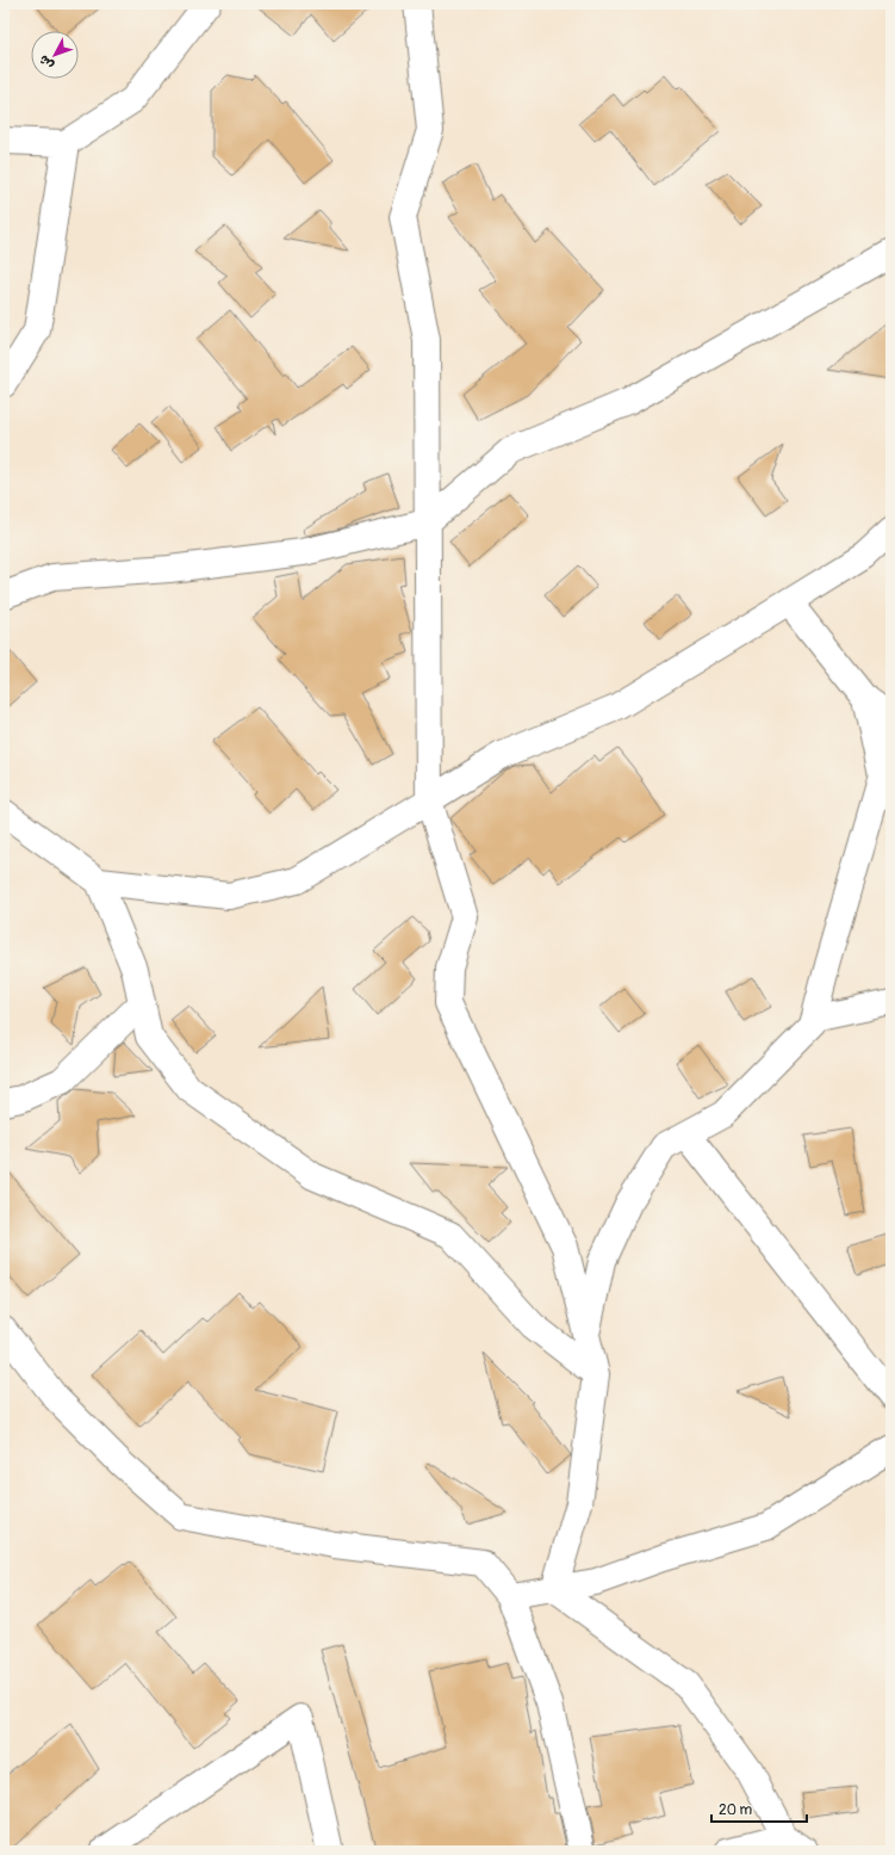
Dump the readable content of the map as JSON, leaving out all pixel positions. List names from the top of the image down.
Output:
{
  "scale_bar": "20 m",
  "north": "bottom left"
}
